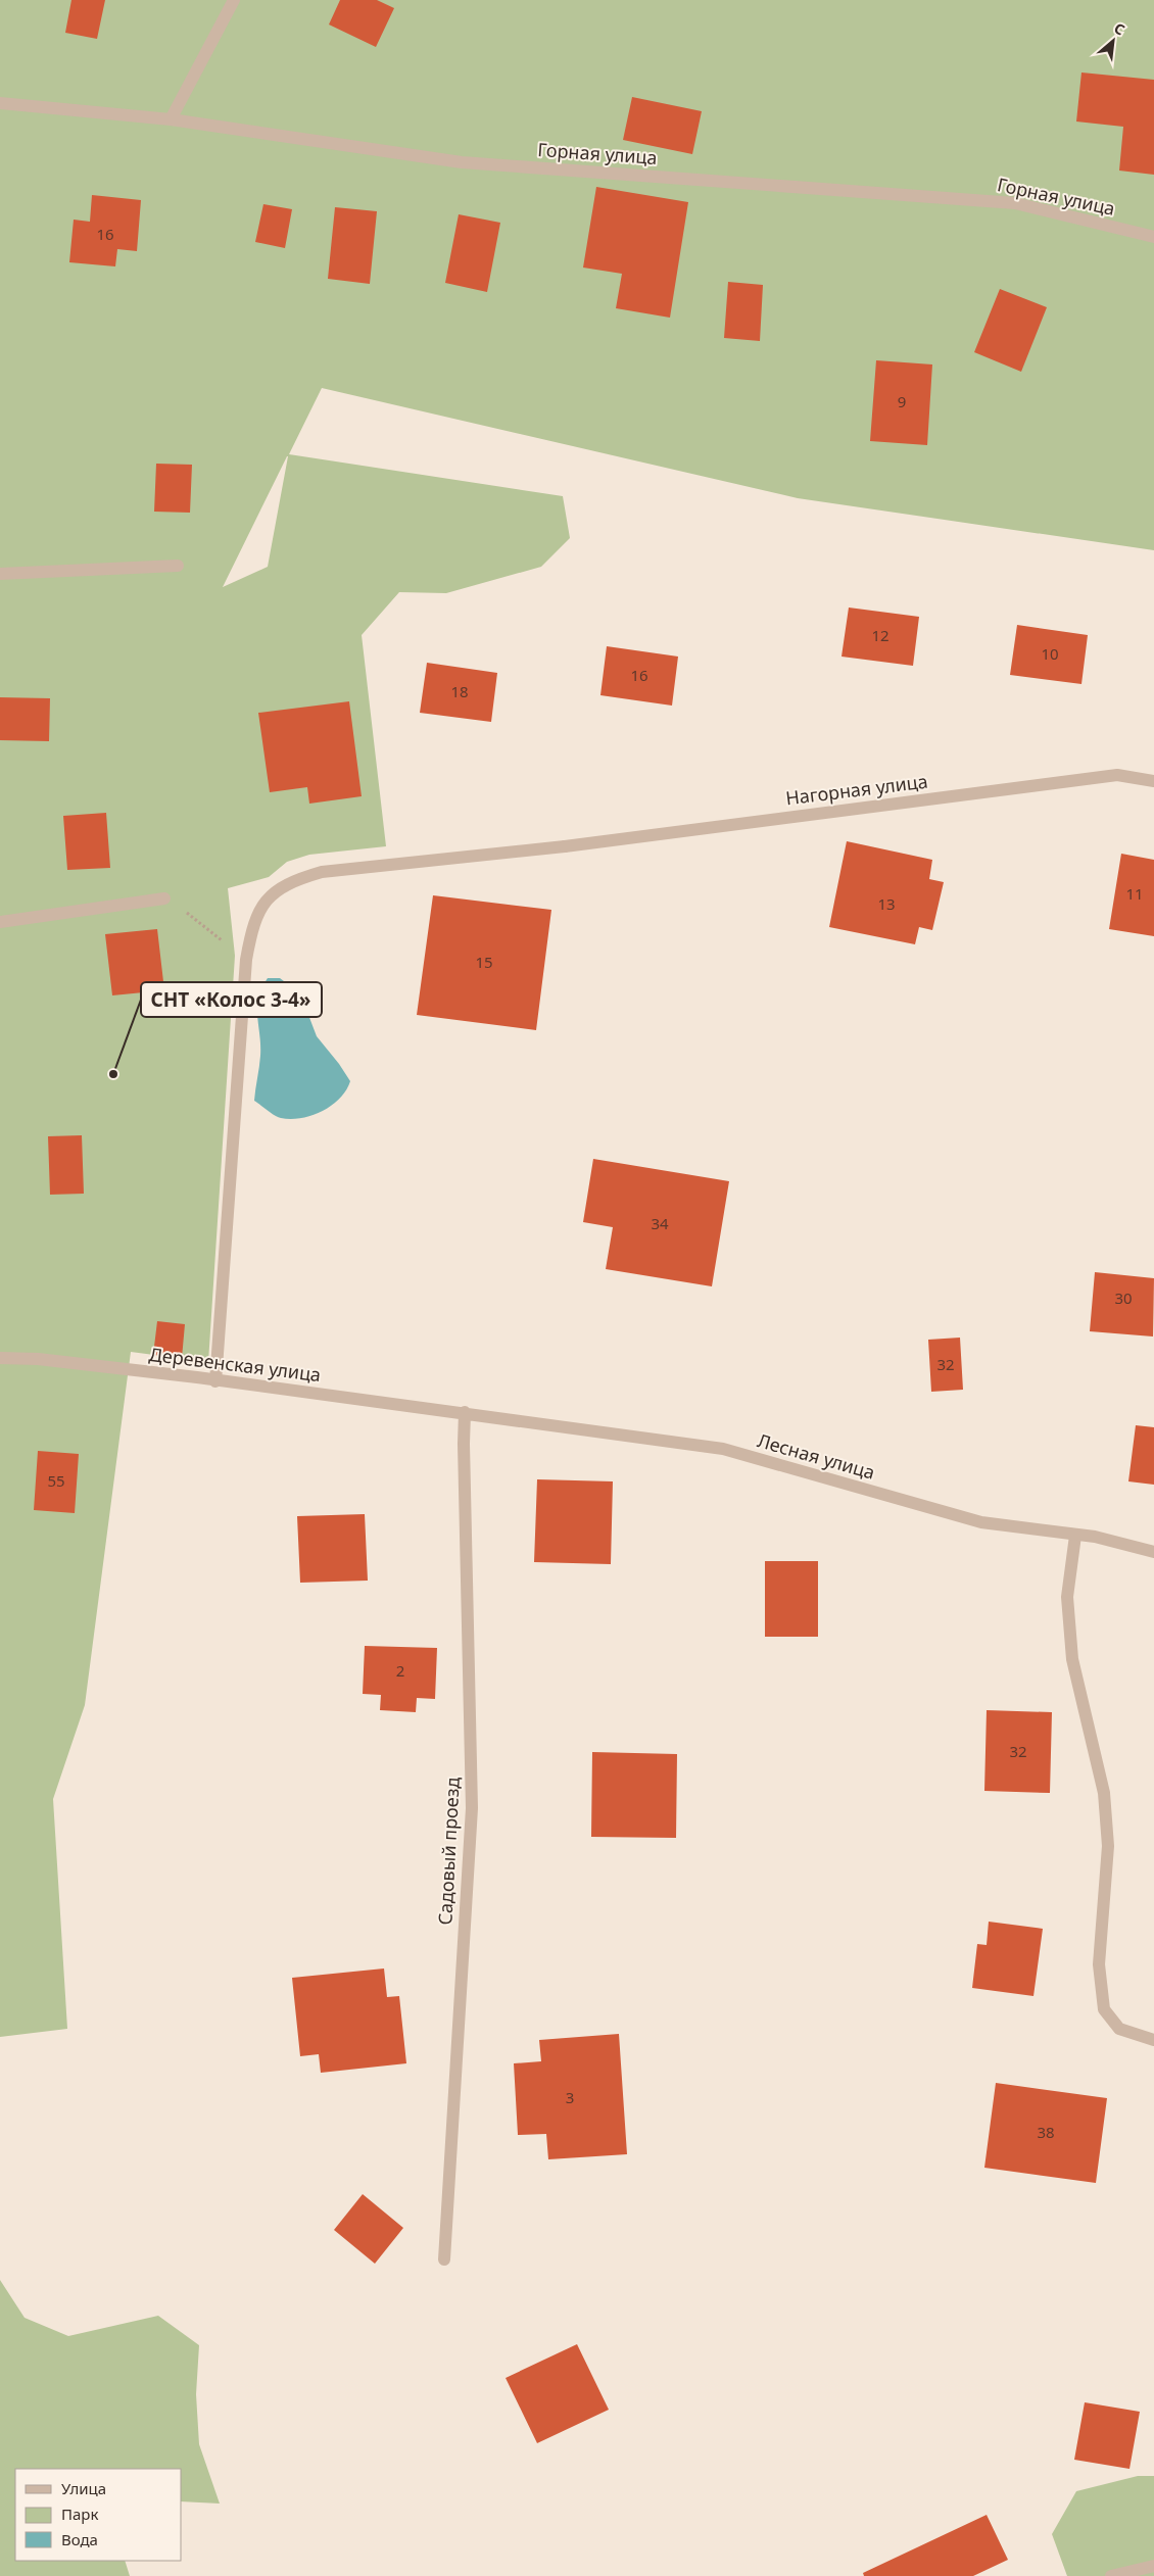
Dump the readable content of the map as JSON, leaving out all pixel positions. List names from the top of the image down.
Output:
{
  "streets": {
    "street": [
      "Горная улица",
      "Нагорная улица",
      "Деревенская улица",
      "Лесная улица",
      "Садовый проезд"
    ]
  },
  "crossings": [
    ["Нагорная улица", "Деревенская улица"],
    ["Деревенская улица", "Лесная улица"],
    ["Деревенская улица", "Садовый проезд"],
    ["Лесная улица", "Садовый проезд"]
  ],
  "places": ["СНТ «Колос 3-4»"],
  "house_numbers": [
    "16",
    "9",
    "12",
    "10",
    "16",
    "18",
    "11",
    "13",
    "15",
    "34",
    "30",
    "32",
    "55",
    "2",
    "32",
    "3",
    "38"
  ],
  "legend": ["Улица", "Парк", "Вода"],
  "north": "top right"
}
